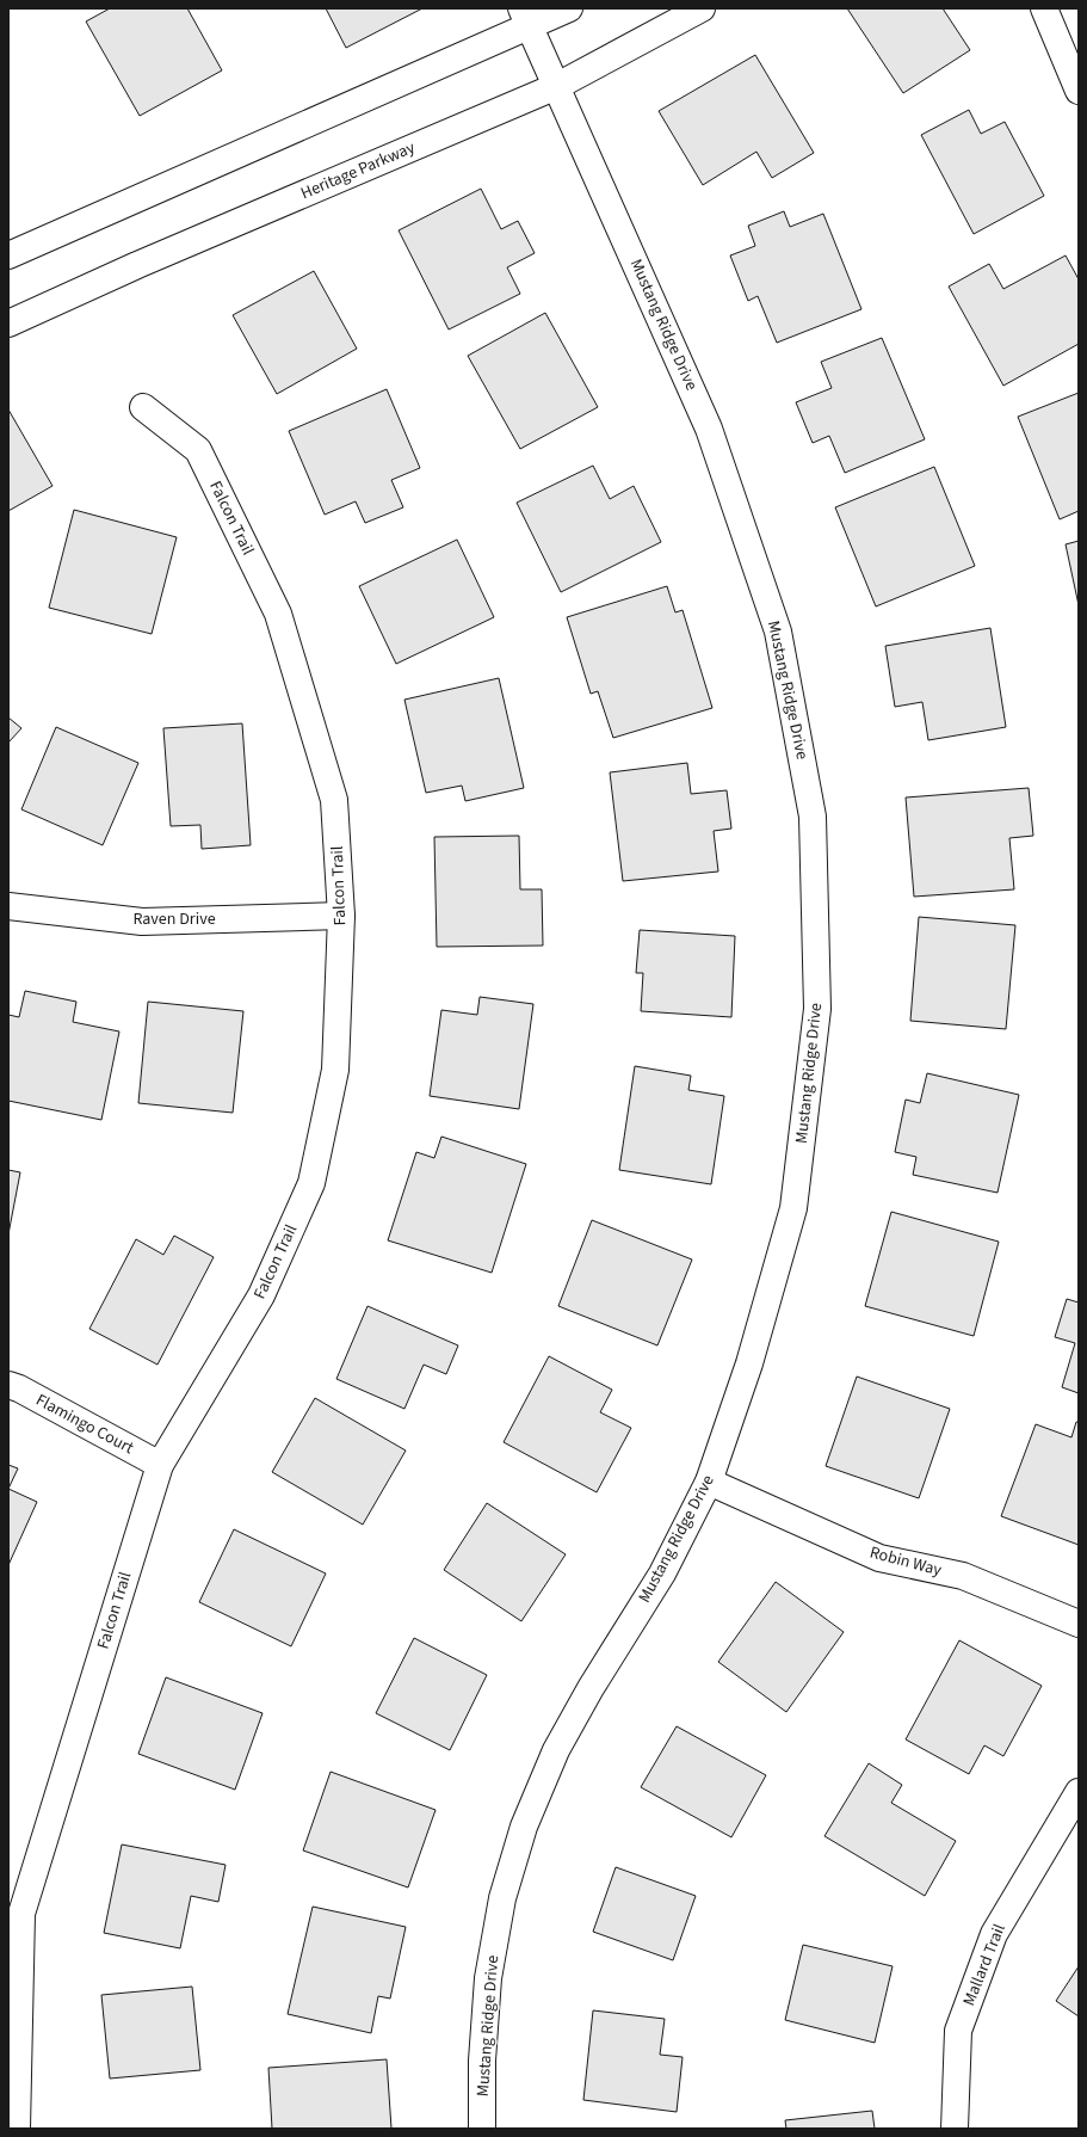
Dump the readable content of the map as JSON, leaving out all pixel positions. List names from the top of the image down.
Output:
{
  "streets": {
    "street": [
      "Heritage Parkway",
      "Mustang Ridge Drive",
      "Falcon Trail",
      "Raven Drive",
      "Flamingo Court",
      "Robin Way",
      "Mallard Trail"
    ]
  },
  "crossings": [
    ["Heritage Parkway", "Mustang Ridge Drive"],
    ["Mustang Ridge Drive", "Robin Way"],
    ["Falcon Trail", "Raven Drive"],
    ["Falcon Trail", "Flamingo Court"]
  ]
}
